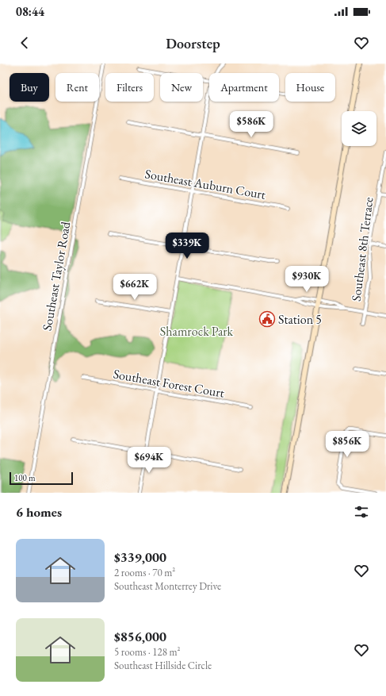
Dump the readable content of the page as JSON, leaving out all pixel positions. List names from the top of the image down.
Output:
{
  "streets": {
    "street": [
      "Southeast Auburn Court",
      "Southeast 8th Terrace",
      "Southeast Taylor Road",
      "Southeast Forest Court"
    ]
  },
  "parks": ["Shamrock Park"],
  "places": {
    "public building": ["Station 5"]
  },
  "scale_bar": "100 m",
  "page": {
    "status": "08:44",
    "header": "Doorstep",
    "chip": [
      "Buy",
      "Rent",
      "Filters",
      "New",
      "Apartment",
      "House"
    ],
    "price": [
      "$586K",
      "$339K",
      "$930K",
      "$662K",
      "$856K",
      "$694K"
    ],
    "scale": "100 m",
    "heading": "6 homes",
    "list": [
      {
        "name": "$339,000",
        "note": "2 rooms · 70 m² · Southeast Monterrey Drive"
      },
      {
        "name": "$856,000",
        "note": "5 rooms · 128 m² · Southeast Hillside Circle"
      }
    ]
  }
}
